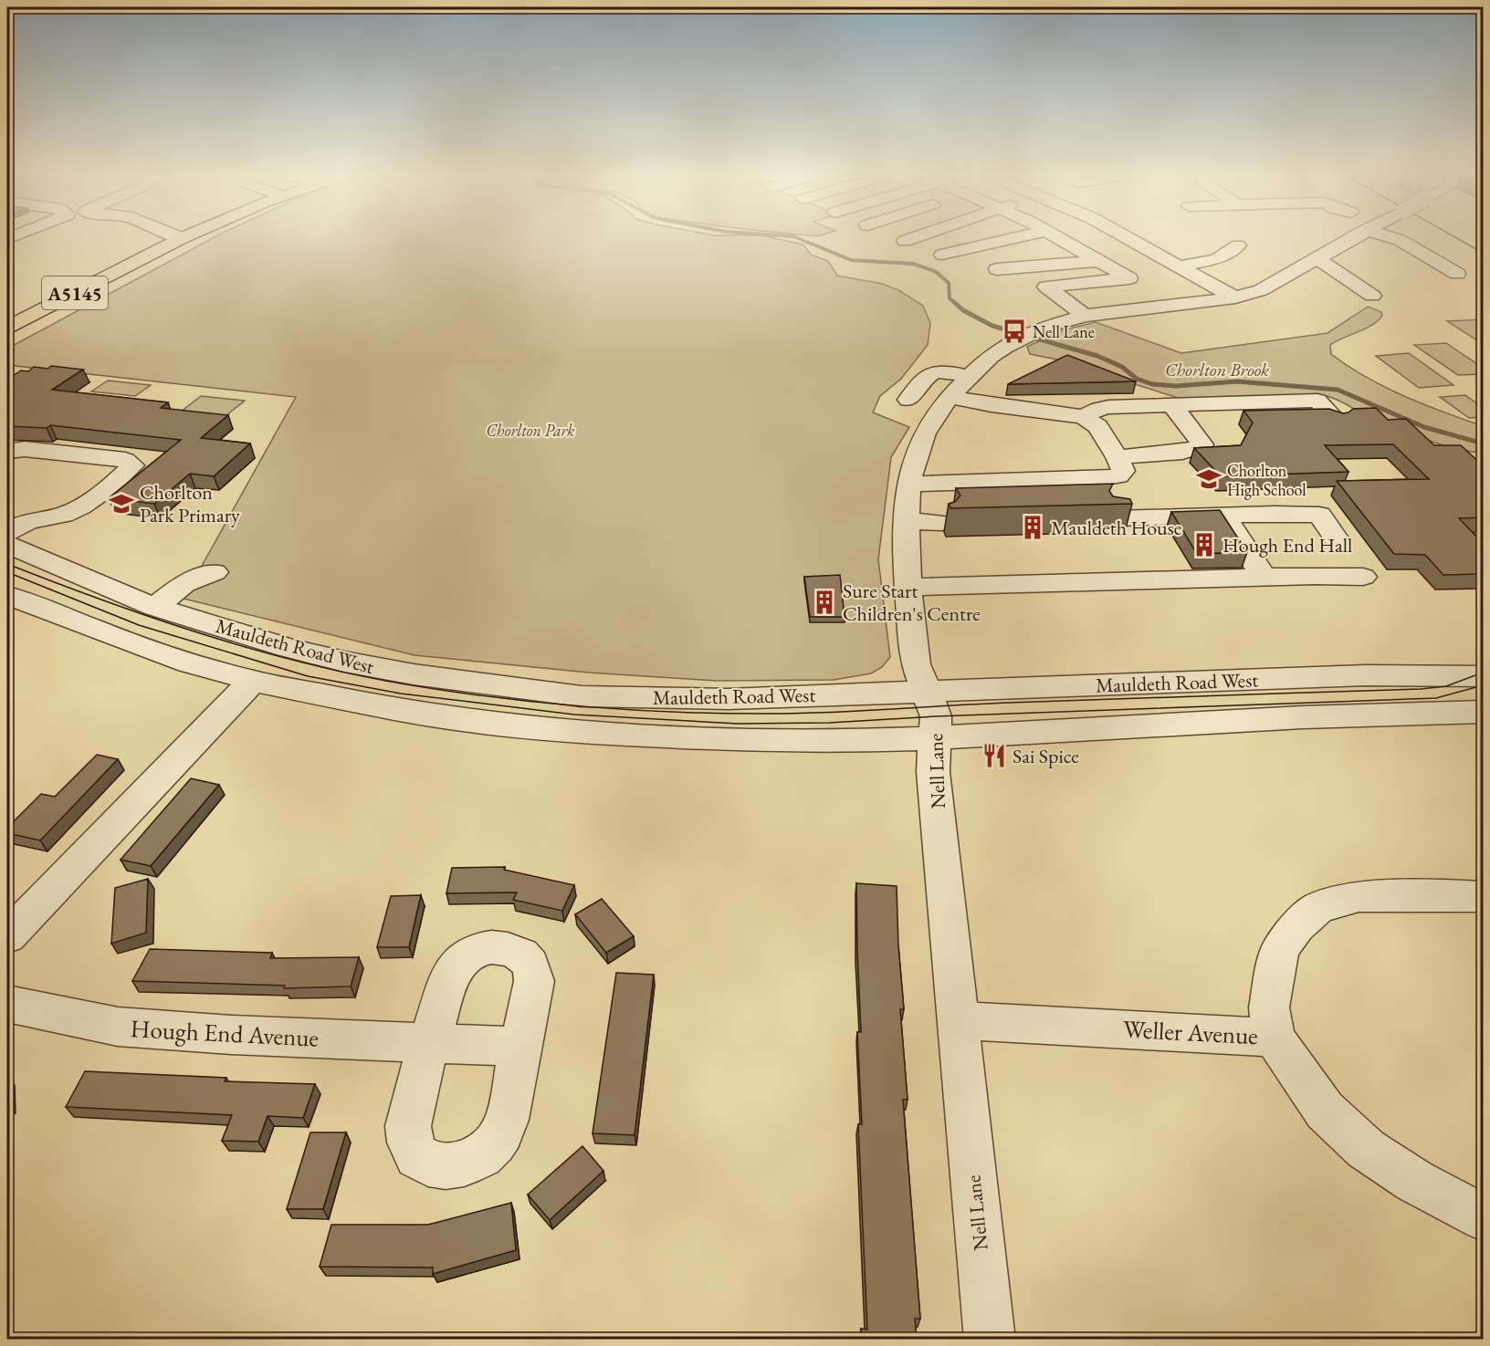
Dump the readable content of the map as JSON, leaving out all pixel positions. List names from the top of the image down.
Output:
{
  "streets": {
    "main road": ["A5145"],
    "street": [
      "Mauldeth Road West",
      "Nell Lane",
      "Weller Avenue",
      "Hough End Avenue"
    ]
  },
  "crossings": [
    ["Mauldeth Road West", "Nell Lane"],
    ["Nell Lane", "Weller Avenue"]
  ],
  "water": ["Chorlton Brook"],
  "parks": ["Chorlton Park"],
  "places": {
    "bus stop": ["Nell Lane"],
    "school or university": ["Chorlton High School", "Chorlton Park Primary"],
    "building": ["Mauldeth House", "Hough End Hall", "Sure Start Children's Centre"],
    "restaurant": ["Sai Spice"]
  }
}
